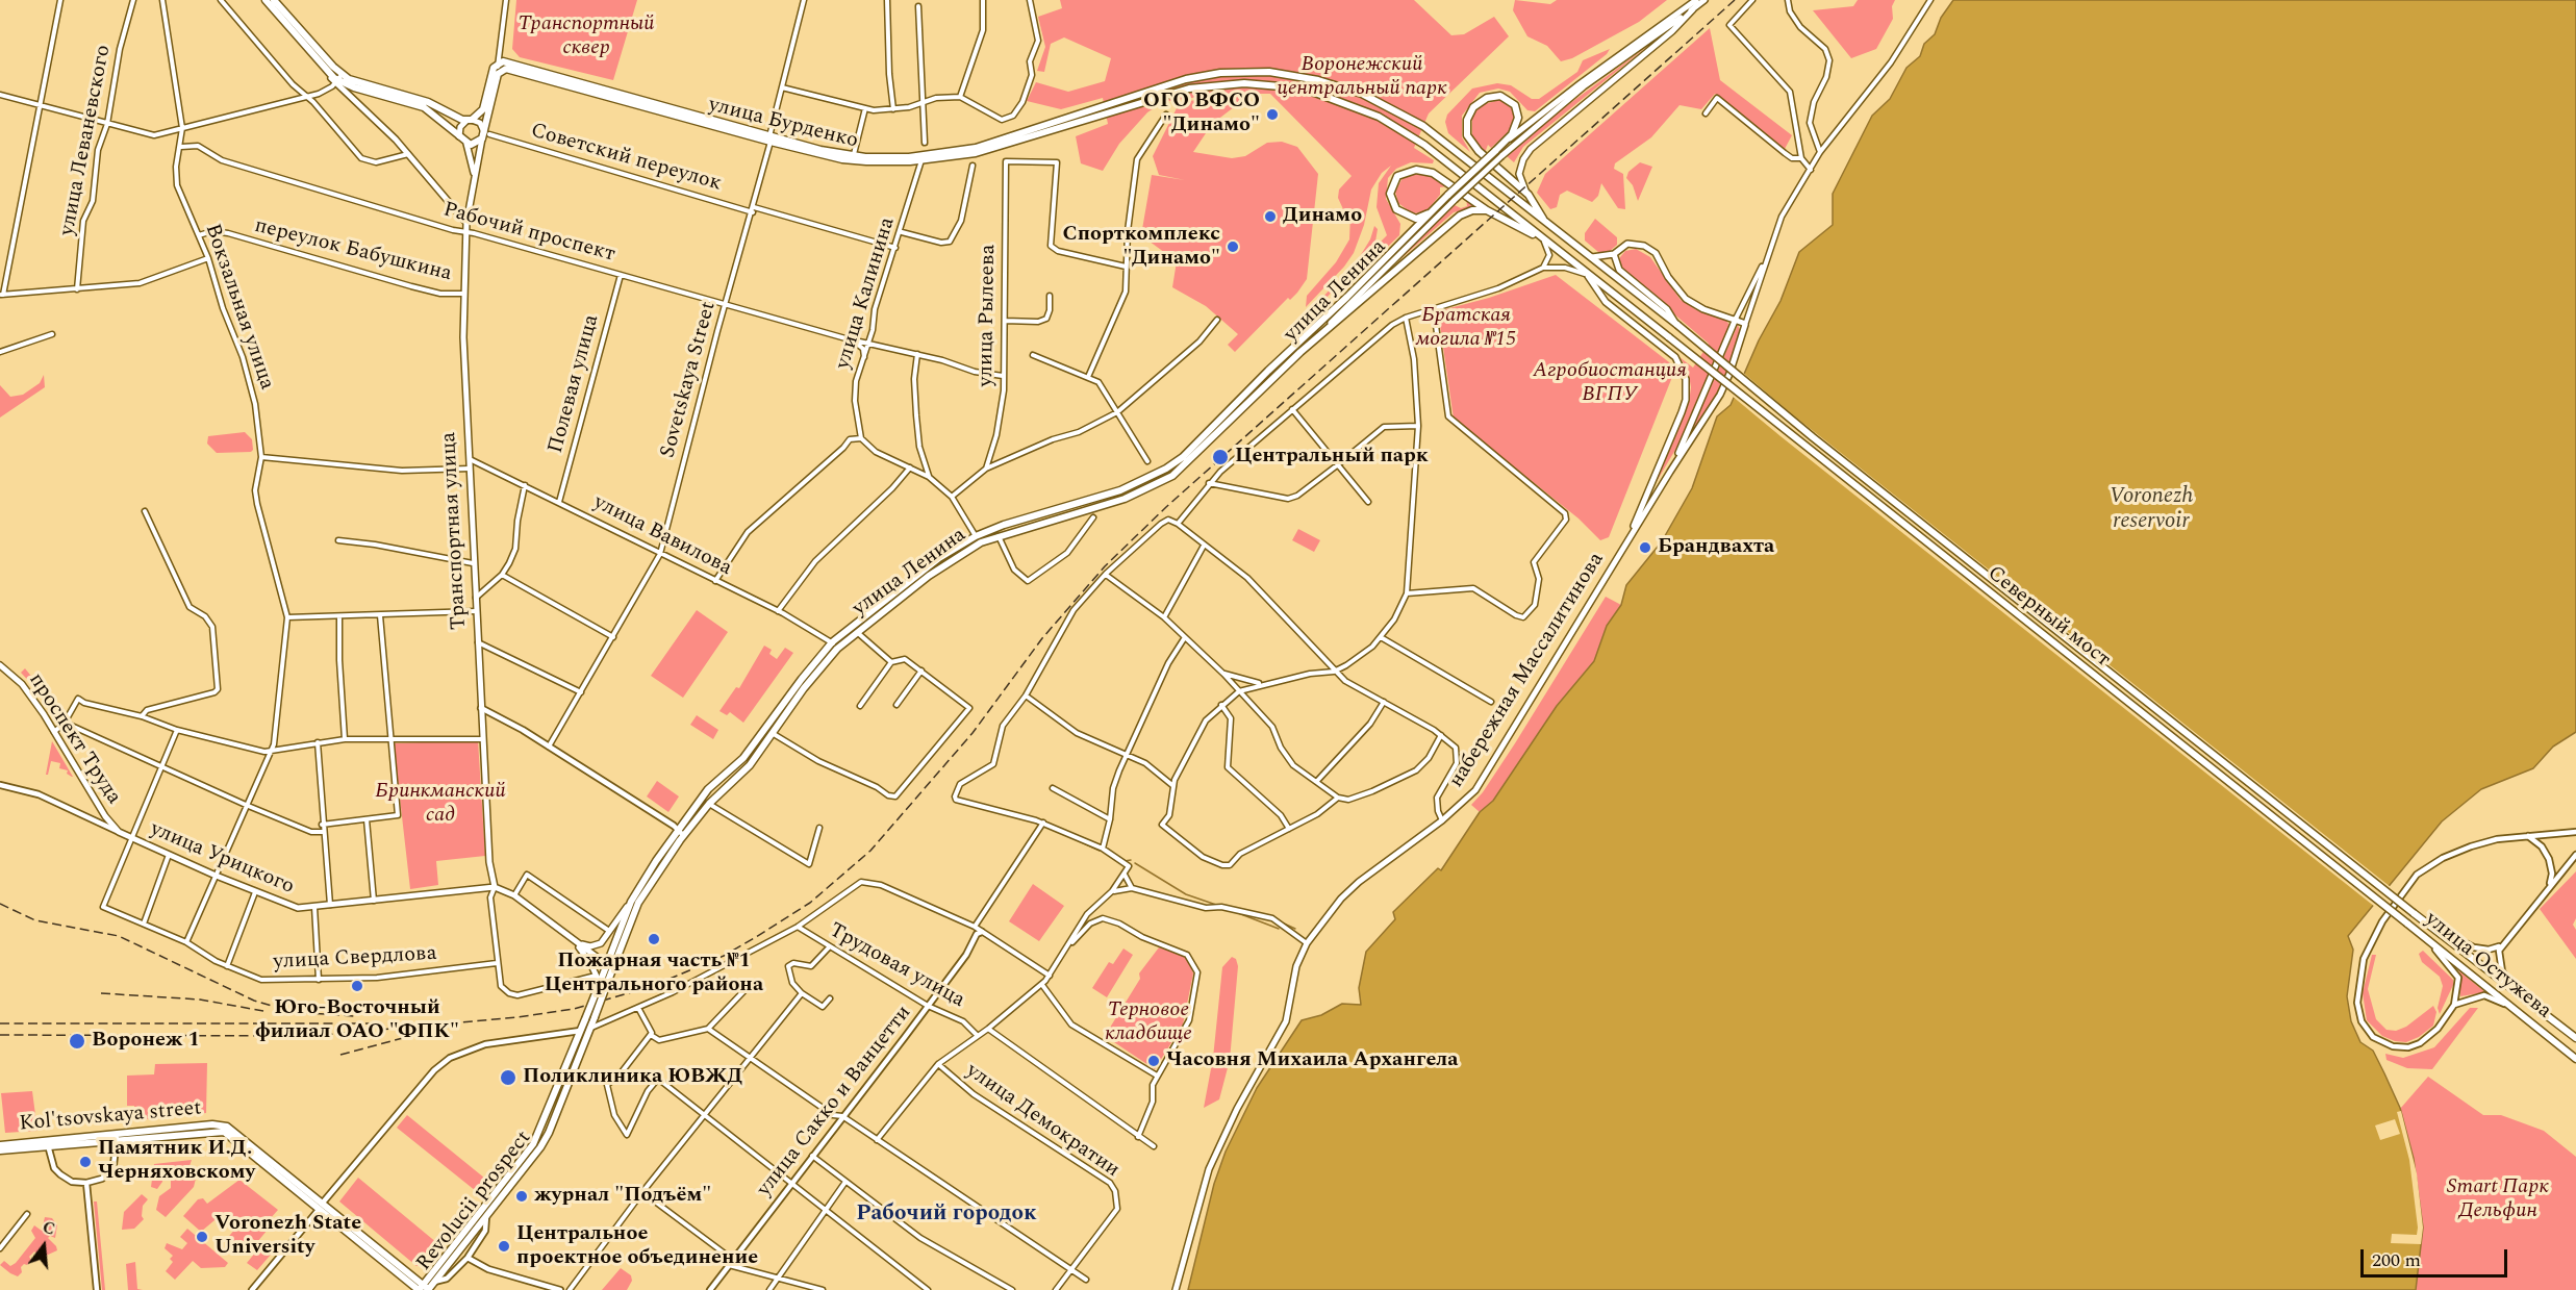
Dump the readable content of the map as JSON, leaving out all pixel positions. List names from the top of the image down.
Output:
{
  "streets": {
    "main road": [
      "улица Бурденко",
      "улица Ленина",
      "Транспортная улица",
      "Северный мост",
      "набережная Массалитинова",
      "проспект Труда",
      "улица Урицкого",
      "улица Остужева",
      "Kol'tsovskaya street",
      "Revolucii prospect"
    ],
    "street": [
      "улица Леваневского",
      "Советский переулок",
      "Рабочий проспект",
      "переулок Бабушкина",
      "улица Калинина",
      "Вокзальная улица",
      "улица Рылеева",
      "Sovetskaya Street",
      "Полевая улица",
      "улица Вавилова",
      "улица Свердлова",
      "Трудовая улица",
      "улица Сакко и Ванцетти",
      "улица Демократии"
    ]
  },
  "crossings": [
    ["улица Бурденко", "улица Калинина"],
    ["улица Бурденко", "Sovetskaya Street"],
    ["улица Бурденко", "Северный мост"],
    ["Советский переулок", "улица Калинина"],
    ["Советский переулок", "Sovetskaya Street"],
    ["Советский переулок", "Транспортная улица"],
    ["Рабочий проспект", "улица Калинина"],
    ["Рабочий проспект", "Вокзальная улица"],
    ["Рабочий проспект", "Sovetskaya Street"],
    ["Рабочий проспект", "Полевая улица"],
    ["Рабочий проспект", "Транспортная улица"],
    ["переулок Бабушкина", "Вокзальная улица"],
    ["переулок Бабушкина", "Транспортная улица"],
    ["улица Ленина", "улица Вавилова"],
    ["улица Ленина", "улица Урицкого"],
    ["улица Ленина", "Revolucii prospect"],
    ["Вокзальная улица", "улица Урицкого"],
    ["Вокзальная улица", "улица Свердлова"],
    ["Sovetskaya Street", "улица Вавилова"],
    ["Полевая улица", "улица Вавилова"],
    ["Транспортная улица", "улица Вавилова"],
    ["Транспортная улица", "улица Урицкого"],
    ["Северный мост", "улица Остужева"],
    ["проспект Труда", "улица Урицкого"],
    ["улица Урицкого", "улица Свердлова"],
    ["Трудовая улица", "улица Сакко и Ванцетти"],
    ["Kol'tsovskaya street", "Revolucii prospect"]
  ],
  "districts": ["Рабочий городок"],
  "water": ["Voronezh reservoir"],
  "parks": [
    "Транспортный сквер",
    "Воронежский центральный парк",
    "Братская могила №15",
    "Агробиостанция ВГПУ",
    "Бринкманский сад",
    "Терновое кладбище",
    "Smart Парк Дельфин"
  ],
  "places": [
    "ОГО ВФСО \"Динамо\"",
    "Динамо",
    "Спорткомплекс \"Динамо\"",
    "Центральный парк",
    "Брандвахта",
    "Пожарная часть №1 Центрального района",
    "Юго-Восточный филиал ОАО \"ФПК\"",
    "Воронеж 1",
    "Часовня Михаила Архангела",
    "Поликлиника ЮВЖД",
    "Памятник И.Д. Черняховскому",
    "журнал \"Подъём\"",
    "Voronezh State University",
    "Центральное проектное объединение"
  ],
  "scale_bar": "200 m",
  "north": "top"
}
